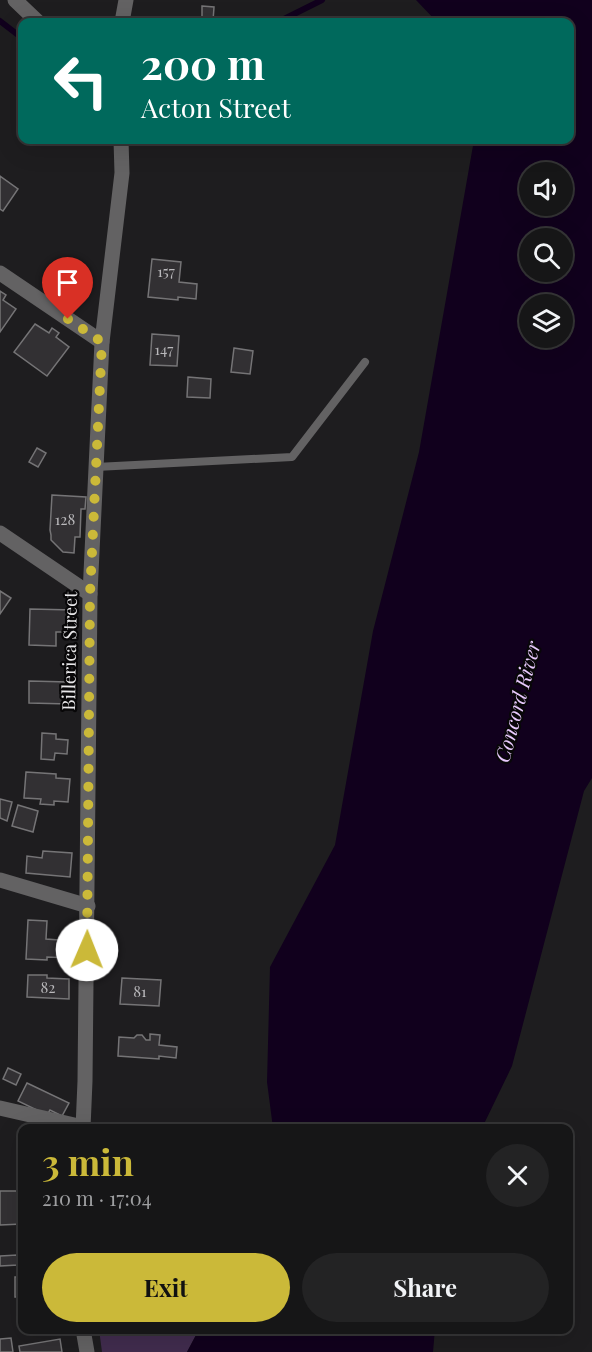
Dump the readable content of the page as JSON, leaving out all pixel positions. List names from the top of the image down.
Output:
{
  "streets": {
    "street": ["Billerica Street"]
  },
  "water": ["Concord River"],
  "house_numbers": [
    "157",
    "147",
    "128",
    "82",
    "81"
  ],
  "page": {
    "turn": ["200 m", "Acton Street"],
    "heading": ["3 min", "210 m · 17:04"],
    "buttons": ["Exit", "Share"]
  }
}
